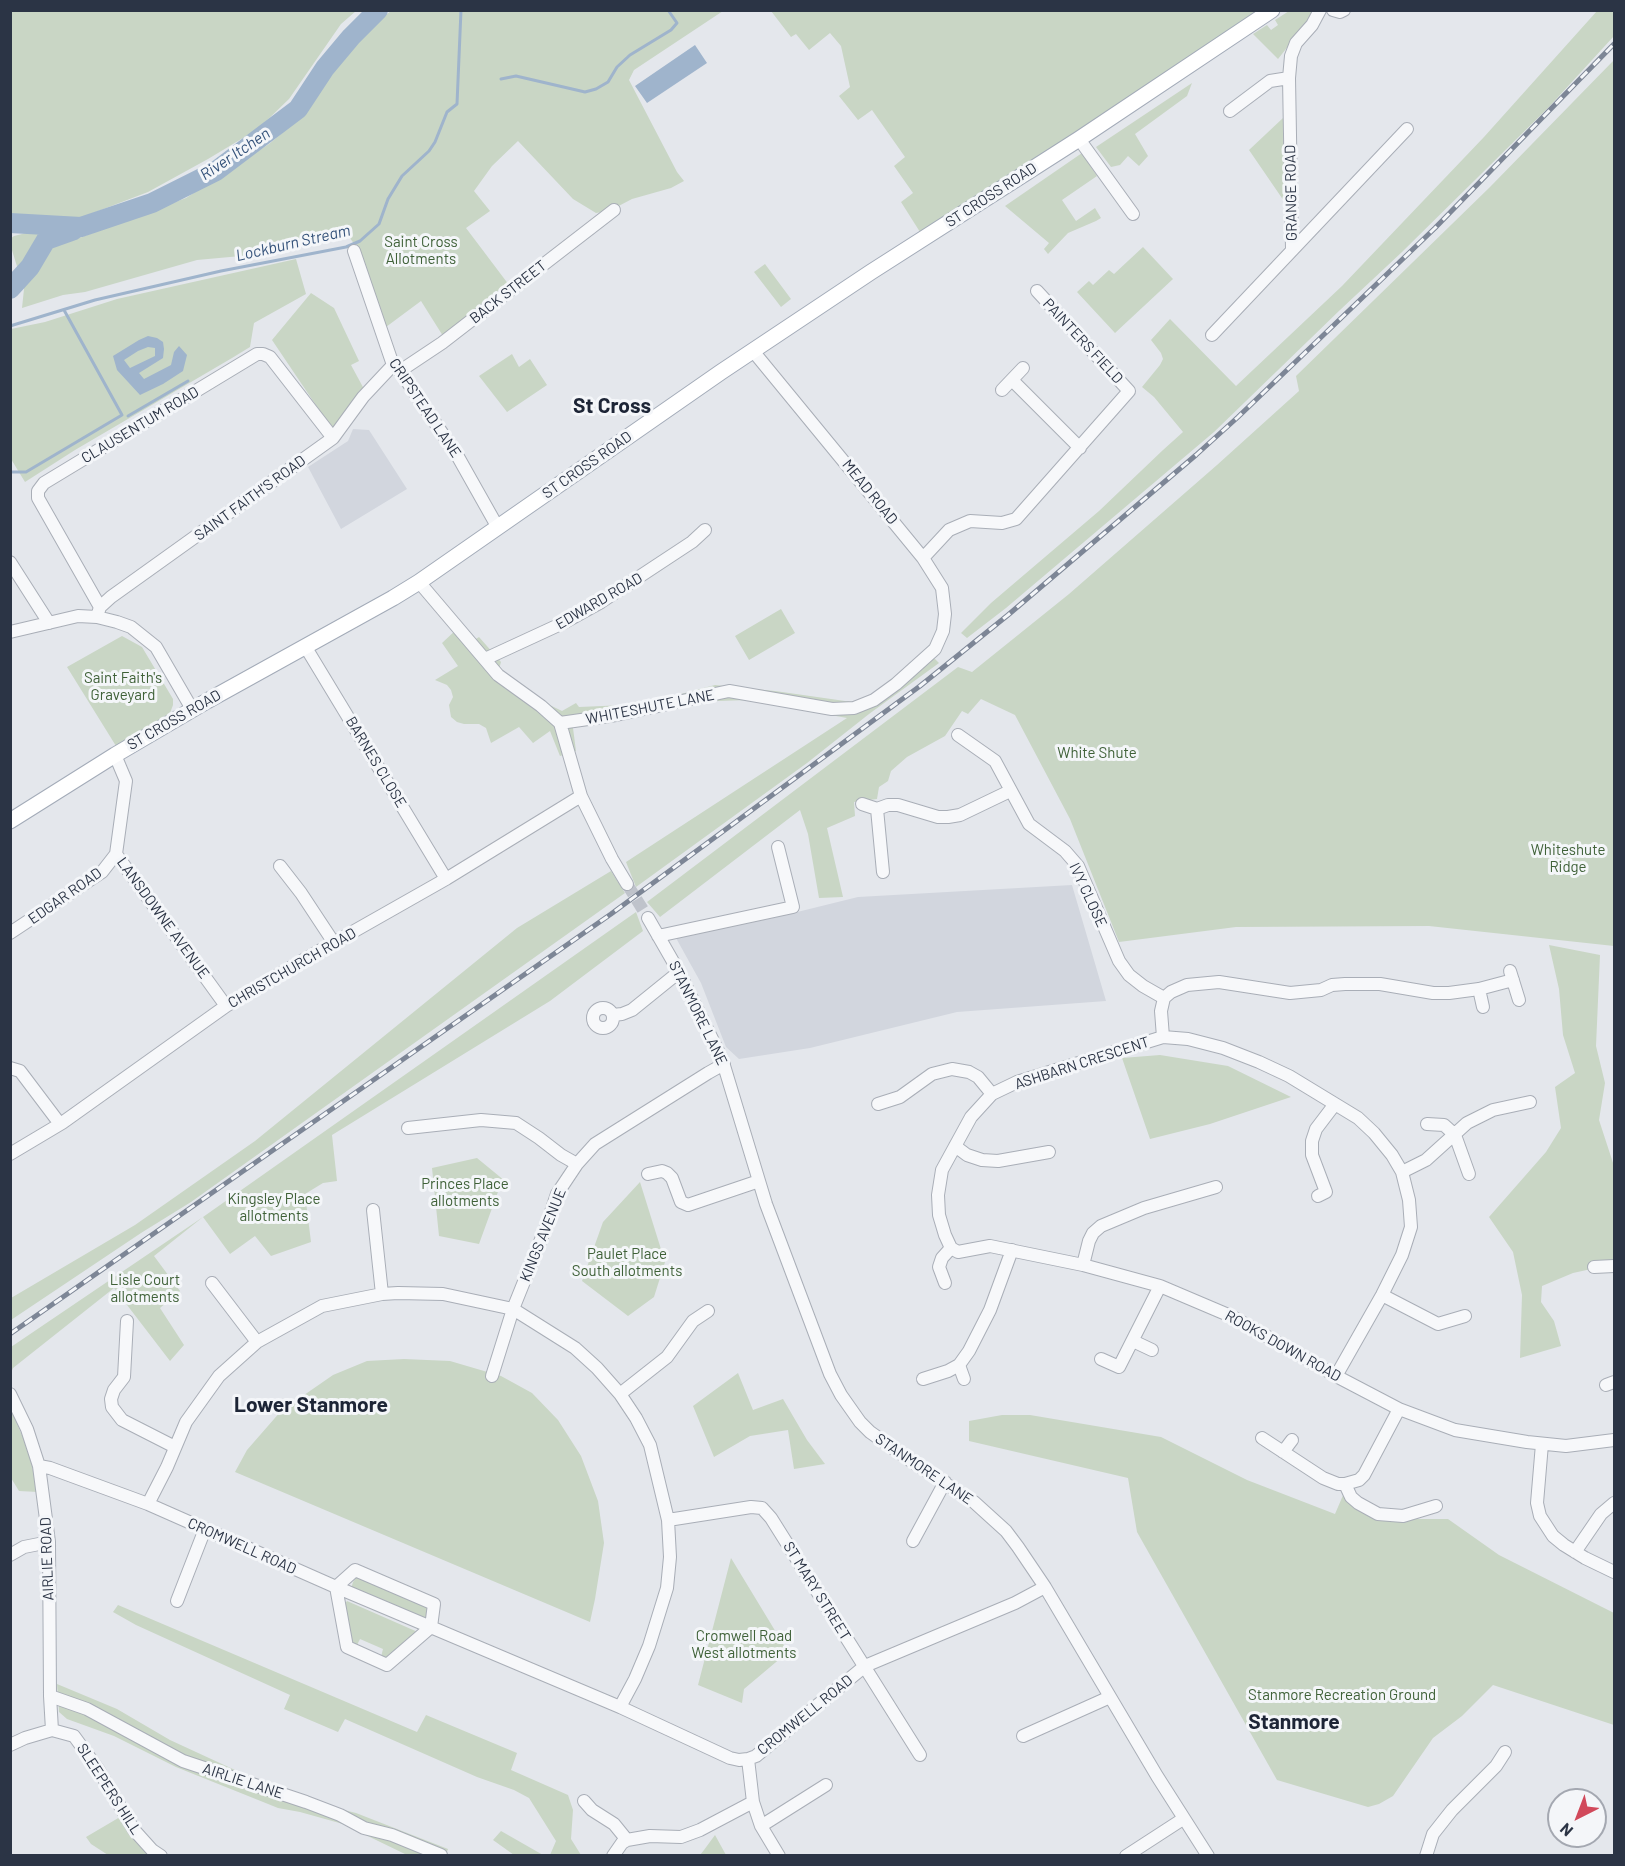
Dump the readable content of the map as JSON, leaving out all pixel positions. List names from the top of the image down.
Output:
{
  "streets": {
    "main road": ["ST CROSS ROAD"],
    "street": [
      "GRANGE ROAD",
      "BACK STREET",
      "PAINTERS FIELD",
      "CRIPSTEAD LANE",
      "CLAUSENTUM ROAD",
      "MEAD ROAD",
      "SAINT FAITH'S ROAD",
      "EDWARD ROAD",
      "WHITESHUTE LANE",
      "BARNES CLOSE",
      "IVY CLOSE",
      "EDGAR ROAD",
      "LANSDOWNE AVENUE",
      "CHRISTCHURCH ROAD",
      "STANMORE LANE",
      "ASHBARN CRESCENT",
      "KINGS AVENUE",
      "ROOKS DOWN ROAD",
      "CROMWELL ROAD",
      "AIRLIE ROAD",
      "ST MARY STREET",
      "AIRLIE LANE",
      "SLEEPERS HILL"
    ]
  },
  "crossings": [
    ["ST CROSS ROAD", "CRIPSTEAD LANE"],
    ["ST CROSS ROAD", "MEAD ROAD"],
    ["ST CROSS ROAD", "BARNES CLOSE"],
    ["ST CROSS ROAD", "LANSDOWNE AVENUE"],
    ["BACK STREET", "CRIPSTEAD LANE"],
    ["BACK STREET", "SAINT FAITH'S ROAD"],
    ["CRIPSTEAD LANE", "SAINT FAITH'S ROAD"],
    ["CLAUSENTUM ROAD", "SAINT FAITH'S ROAD"],
    ["MEAD ROAD", "WHITESHUTE LANE"],
    ["BARNES CLOSE", "CHRISTCHURCH ROAD"],
    ["EDGAR ROAD", "LANSDOWNE AVENUE"],
    ["LANSDOWNE AVENUE", "CHRISTCHURCH ROAD"],
    ["STANMORE LANE", "KINGS AVENUE"],
    ["STANMORE LANE", "CROMWELL ROAD"],
    ["ASHBARN CRESCENT", "ROOKS DOWN ROAD"],
    ["CROMWELL ROAD", "AIRLIE ROAD"],
    ["CROMWELL ROAD", "ST MARY STREET"],
    ["AIRLIE ROAD", "AIRLIE LANE"],
    ["AIRLIE ROAD", "SLEEPERS HILL"]
  ],
  "districts": ["St Cross", "Lower Stanmore", "Stanmore"],
  "water": ["River Itchen", "Lockburn Stream"],
  "parks": [
    "Saint Cross Allotments",
    "Saint Faith's Graveyard",
    "White Shute",
    "Whiteshute Ridge",
    "Princes Place allotments",
    "Kingsley Place allotments",
    "Paulet Place South allotments",
    "Lisle Court allotments",
    "Cromwell Road West allotments",
    "Stanmore Recreation Ground"
  ],
  "north": "bottom left"
}
